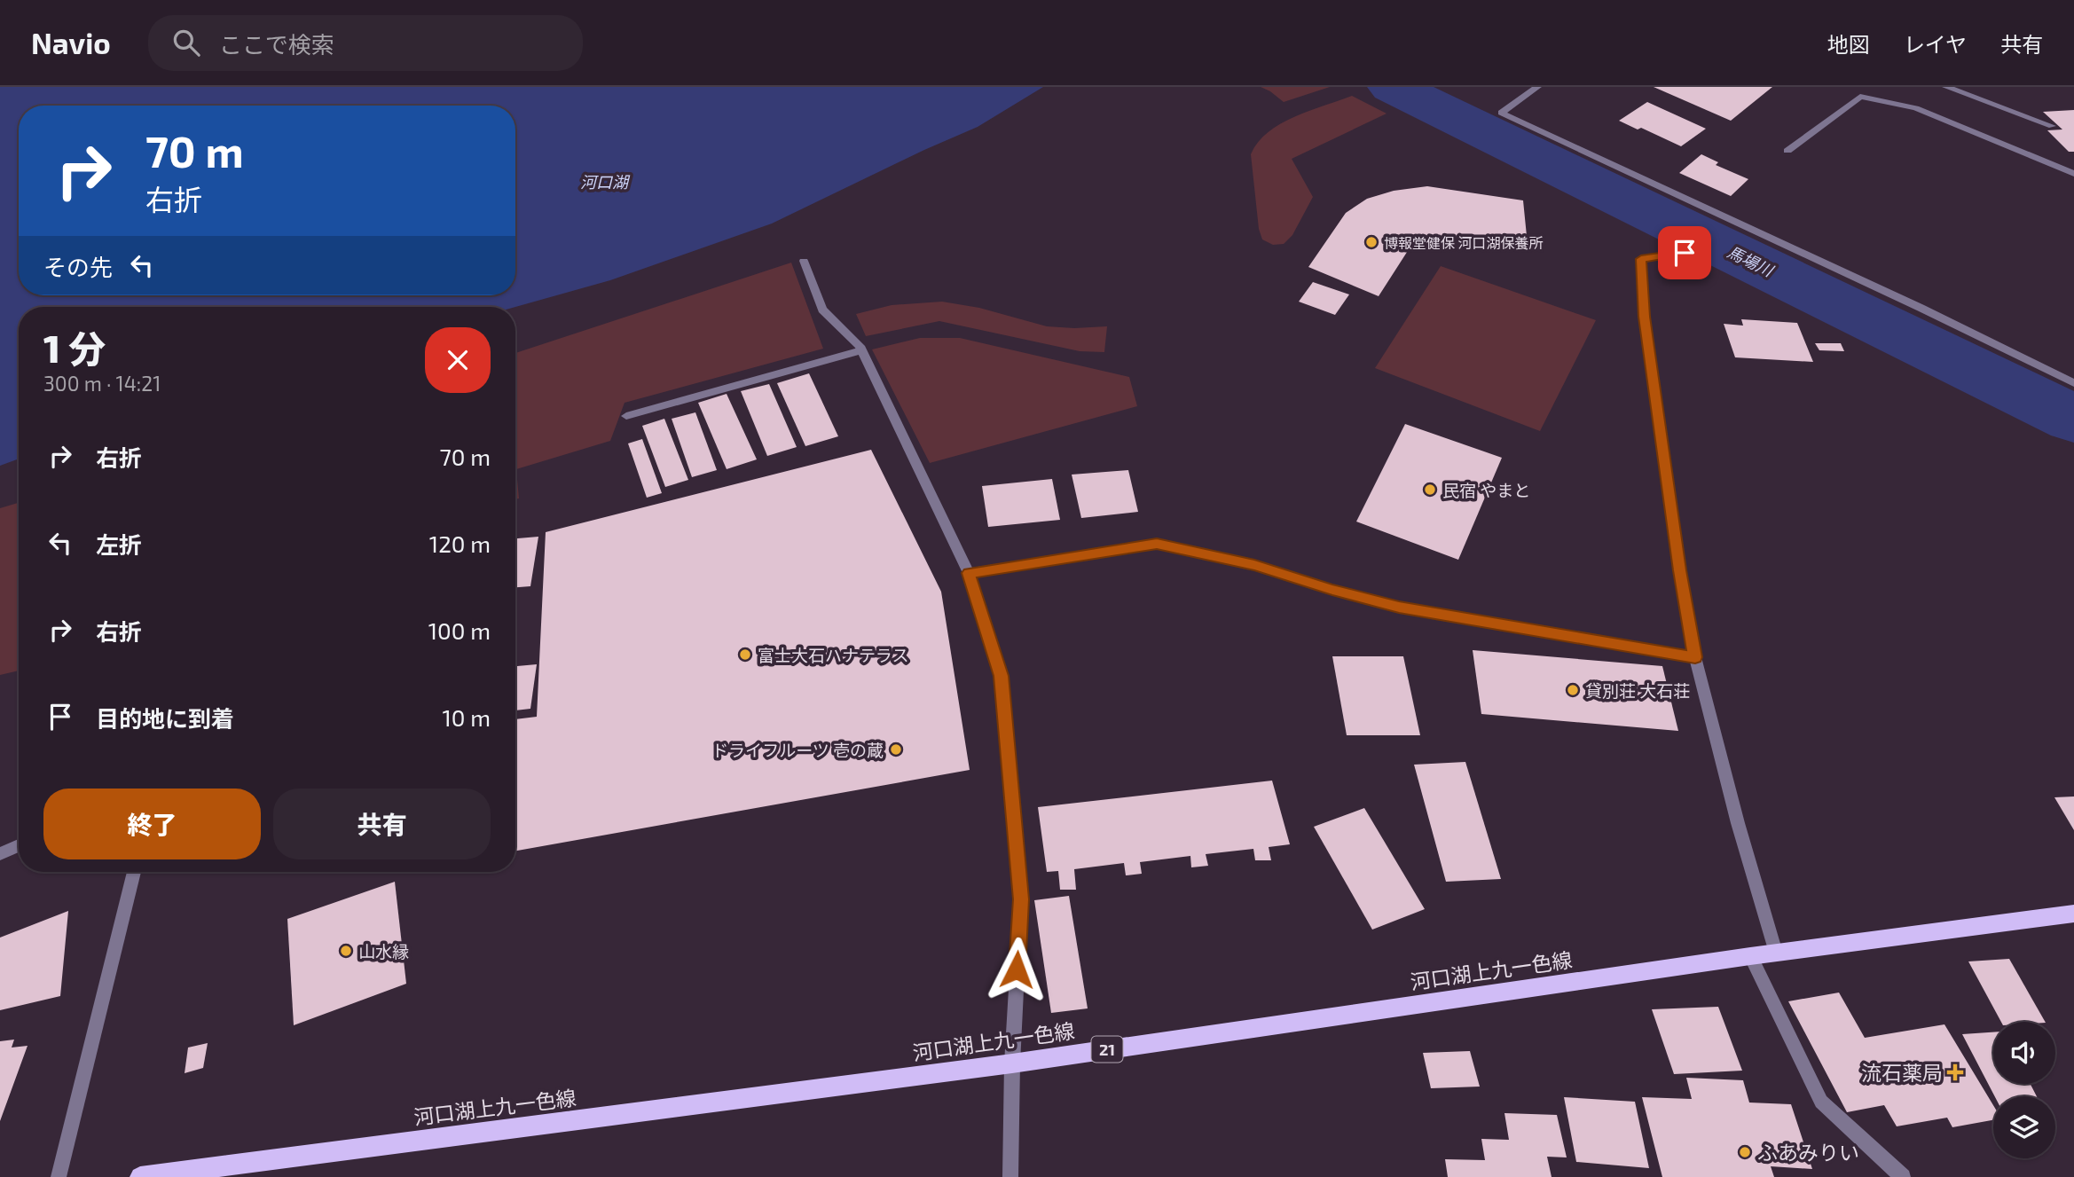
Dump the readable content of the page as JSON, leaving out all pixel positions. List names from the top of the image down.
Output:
{
  "streets": {
    "main road": ["河口湖上九一色線", "21"]
  },
  "water": ["河口湖", "馬場川"],
  "places": {
    "other": [
      "博報堂健保 河口湖保養所",
      "民宿 やまと",
      "富士大石ハナテラス",
      "貸別荘 大石荘",
      "ドライフルーツ 壱の蔵",
      "山水縁",
      "ふあみりい"
    ],
    "health": ["流石薬局"]
  },
  "page": {
    "header": "Navio",
    "search": "ここで検索",
    "nav": ["地図", "レイヤ", "共有"],
    "turn": ["70 m", "右折"],
    "then": "その先",
    "heading": ["1 分", "300 m · 14:21"],
    "list": [
      {
        "name": "右折",
        "value": "70 m"
      },
      {
        "name": "左折",
        "value": "120 m"
      },
      {
        "name": "右折",
        "value": "100 m"
      },
      {
        "name": "目的地に到着",
        "value": "10 m"
      }
    ],
    "buttons": ["終了", "共有"]
  }
}
